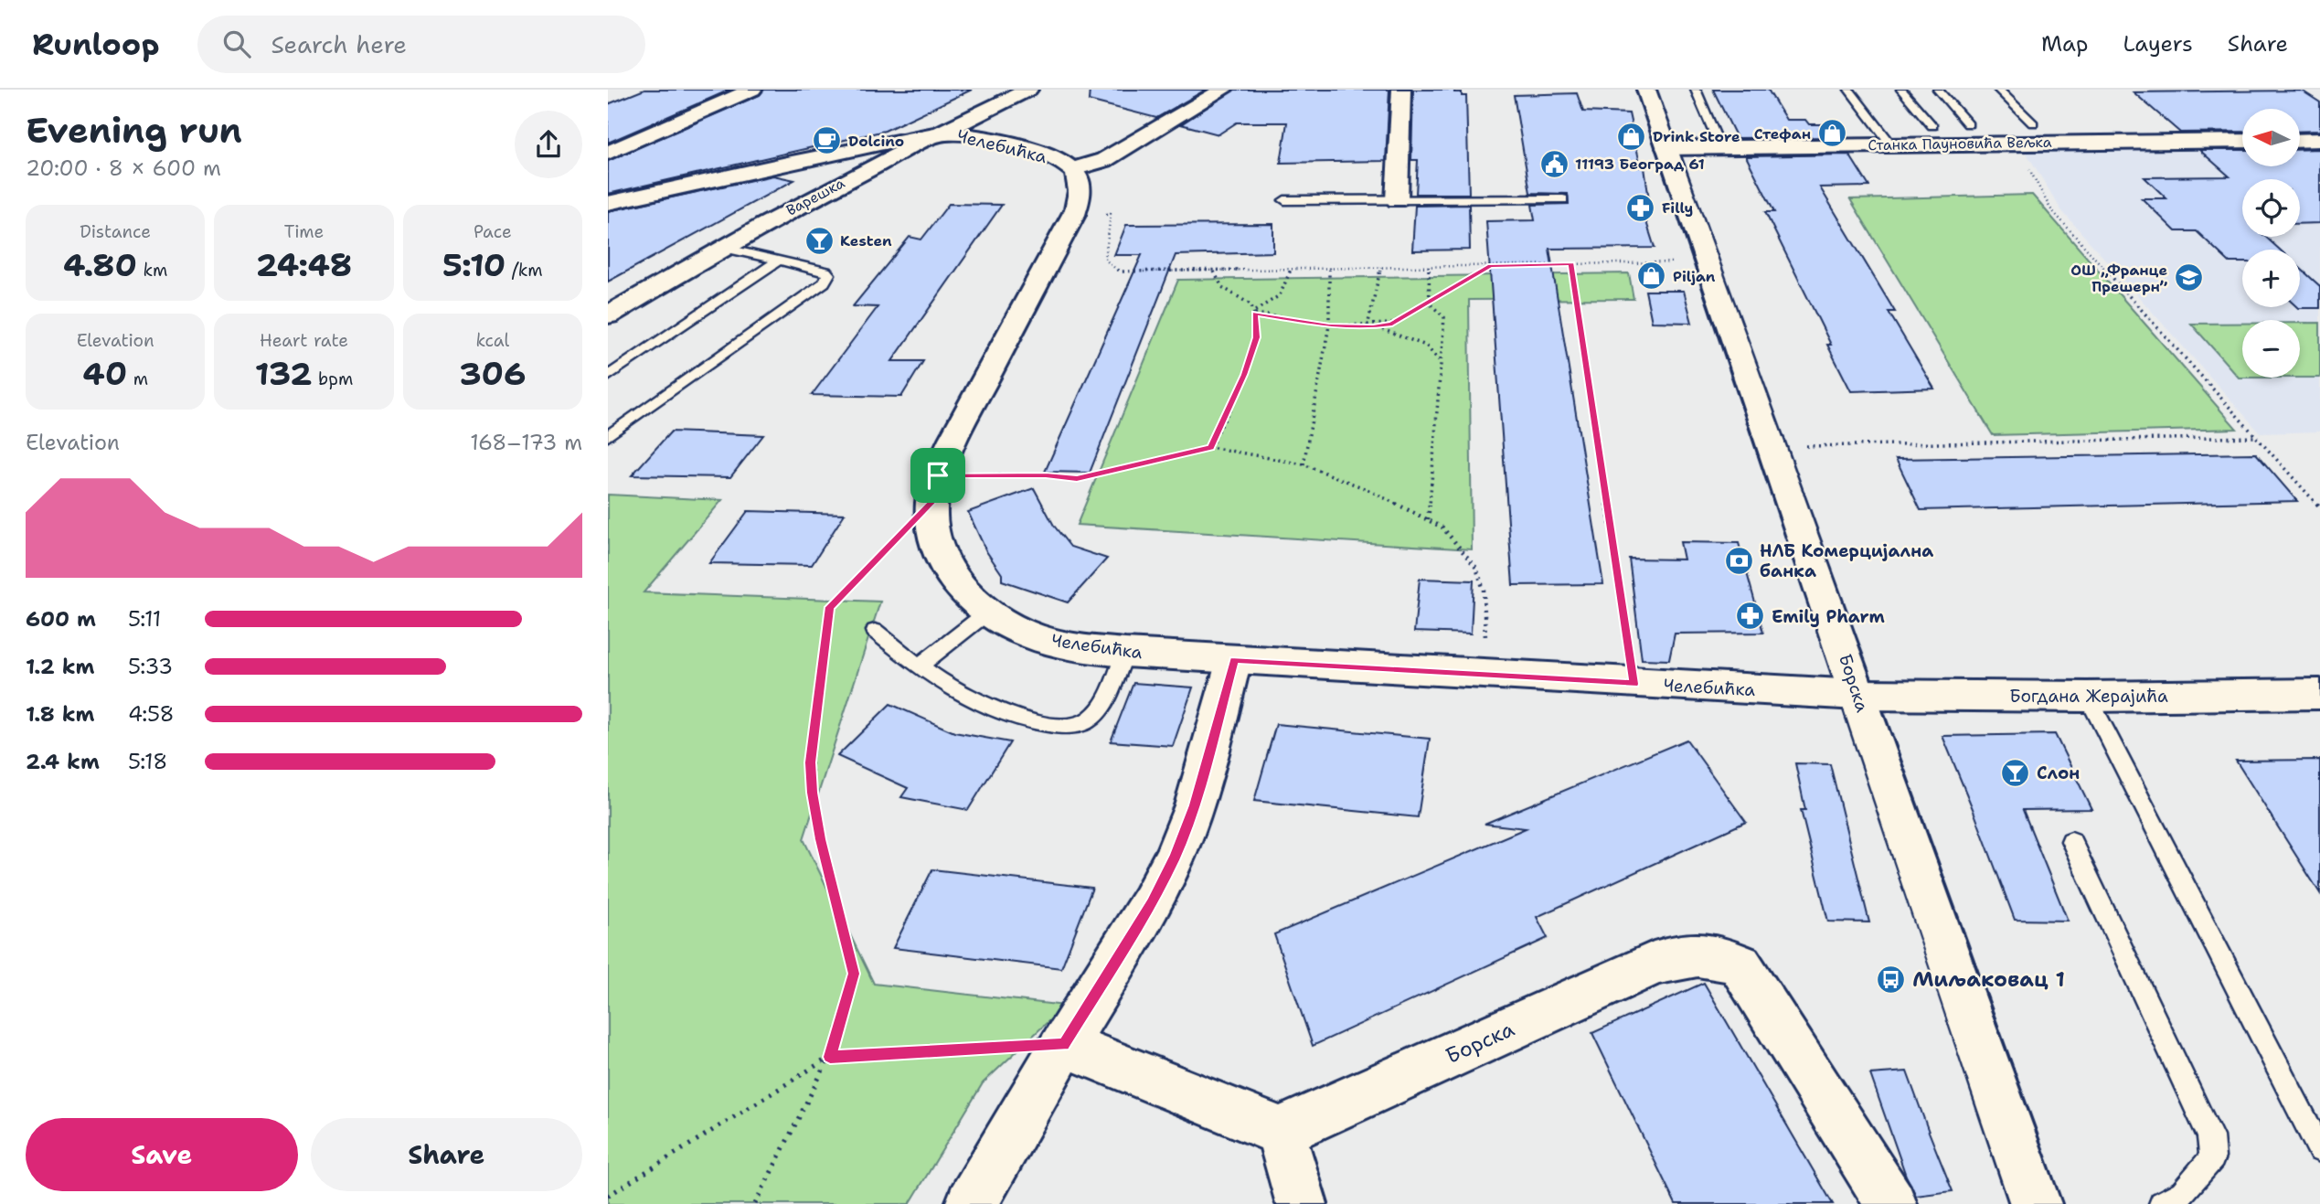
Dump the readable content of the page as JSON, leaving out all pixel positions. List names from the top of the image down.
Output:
{
  "streets": {
    "street": [
      "Станка Пауновића Вељка",
      "Челебићка",
      "Варешка",
      "Борска",
      "Богдана Жерајића"
    ]
  },
  "crossings": [
    ["Станка Пауновића Вељка", "Борска"],
    ["Челебићка", "Варешка"],
    ["Челебићка", "Борска"],
    ["Челебићка", "Богдана Жерајића"],
    ["Борска", "Богдана Жерајића"]
  ],
  "places": {
    "shop": ["Стефан", "Drink Store", "Piljan"],
    "cafe": ["Dolcino"],
    "public building": ["11193 Београд 61"],
    "pharmacy": ["Filly", "Emily Pharm"],
    "bar": ["Kesten", "Слон"],
    "school or university": ["ОШ „Франце Прешерн”"],
    "bank": ["НЛБ Комерцијална банка"],
    "bus stop": ["Миљаковац 1"]
  },
  "north": "left",
  "page": {
    "header": "Runloop",
    "search": "Search here",
    "nav": ["Map", "Layers", "Share"],
    "heading": ["Evening run", "20:00 · 8 × 600 m"],
    "map_buttons": ["+", "−"],
    "stats": [
      ["Distance", "4.80 km"],
      ["Time", "24:48"],
      ["Pace", "5:10 /km"],
      ["Elevation", "40 m"],
      ["Heart rate", "132 bpm"],
      ["kcal", "306"]
    ],
    "chart": ["Elevation", "168–173 m"],
    "list": [
      {
        "name": "600 m",
        "note": "5:11"
      },
      {
        "name": "1.2 km",
        "note": "5:33"
      },
      {
        "name": "1.8 km",
        "note": "4:58"
      },
      {
        "name": "2.4 km",
        "note": "5:18"
      }
    ],
    "buttons": ["Save", "Share"]
  }
}
